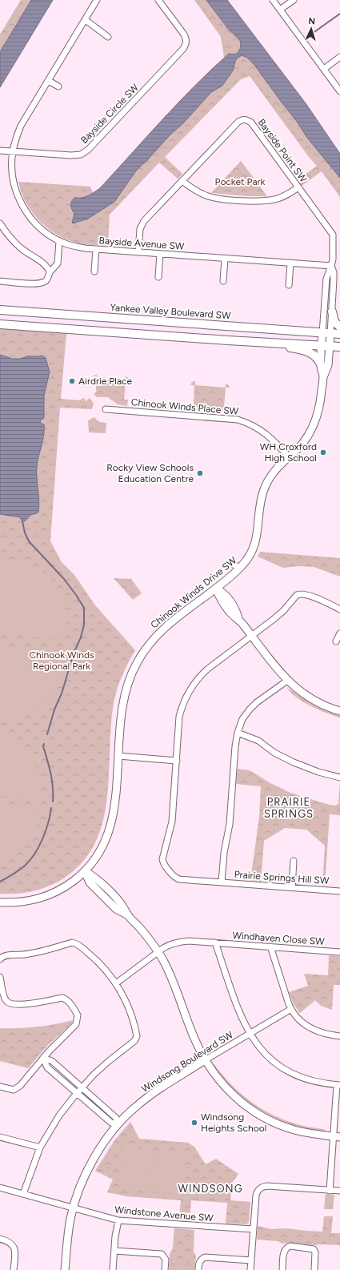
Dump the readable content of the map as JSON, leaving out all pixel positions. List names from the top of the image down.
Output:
{
  "streets": {
    "main road": ["Yankee Valley Boulevard SW"],
    "street": [
      "Bayside Circle SW",
      "Bayside Point SW",
      "Bayside Avenue SW",
      "Chinook Winds Place SW",
      "Chinook Winds Drive SW",
      "Prairie Springs Hill SW",
      "Windhaven Close SW",
      "Windsong Boulevard SW",
      "Windstone Avenue SW"
    ]
  },
  "crossings": [
    ["Bayside Circle SW", "Bayside Avenue SW"],
    ["Bayside Point SW", "Bayside Avenue SW"],
    ["Yankee Valley Boulevard SW", "Chinook Winds Drive SW"],
    ["Chinook Winds Place SW", "Chinook Winds Drive SW"],
    ["Windsong Boulevard SW", "Windstone Avenue SW"]
  ],
  "districts": ["PRAIRIE SPRINGS", "WINDSONG"],
  "parks": ["Pocket Park", "Chinook Winds Regional Park"],
  "places": [
    "Airdrie Place",
    "WH Croxford High School",
    "Rocky View Schools Education Centre",
    "Windsong Heights School"
  ],
  "north": "top"
}
